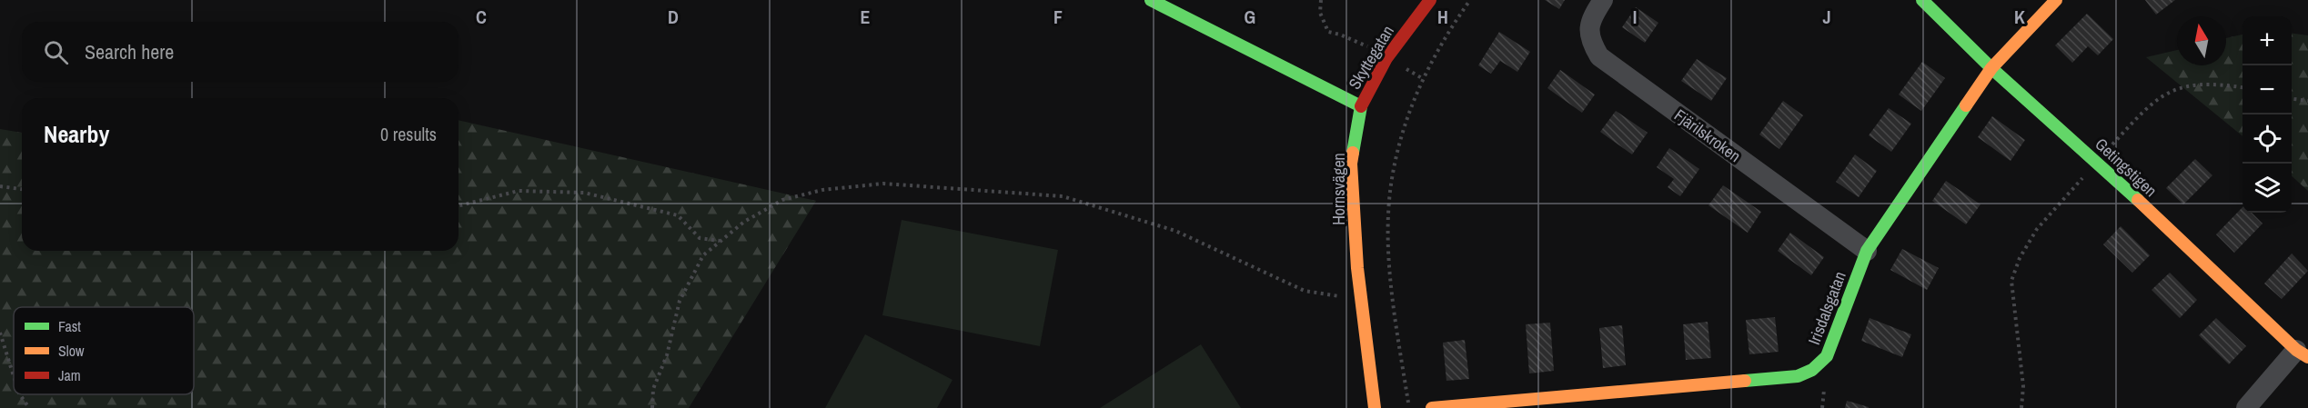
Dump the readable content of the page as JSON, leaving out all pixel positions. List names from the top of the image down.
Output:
{
  "streets": {
    "street": [
      "Skyttegatan",
      "Fjärilskroken",
      "Getingstigen",
      "Hornsvägen",
      "Irisdalsgatan"
    ]
  },
  "crossings": [
    ["Skyttegatan", "Hornsvägen"],
    ["Fjärilskroken", "Irisdalsgatan"],
    ["Getingstigen", "Irisdalsgatan"]
  ],
  "legend": ["Fast", "Slow", "Jam"],
  "north": "top",
  "page": {
    "map_buttons": ["+", "−"],
    "search": "Search here",
    "heading": ["Nearby", "0 results"]
  },
  "grid": {
    "columns": [
      "C",
      "D",
      "E",
      "F",
      "G",
      "H",
      "I",
      "J",
      "K"
    ]
  }
}
